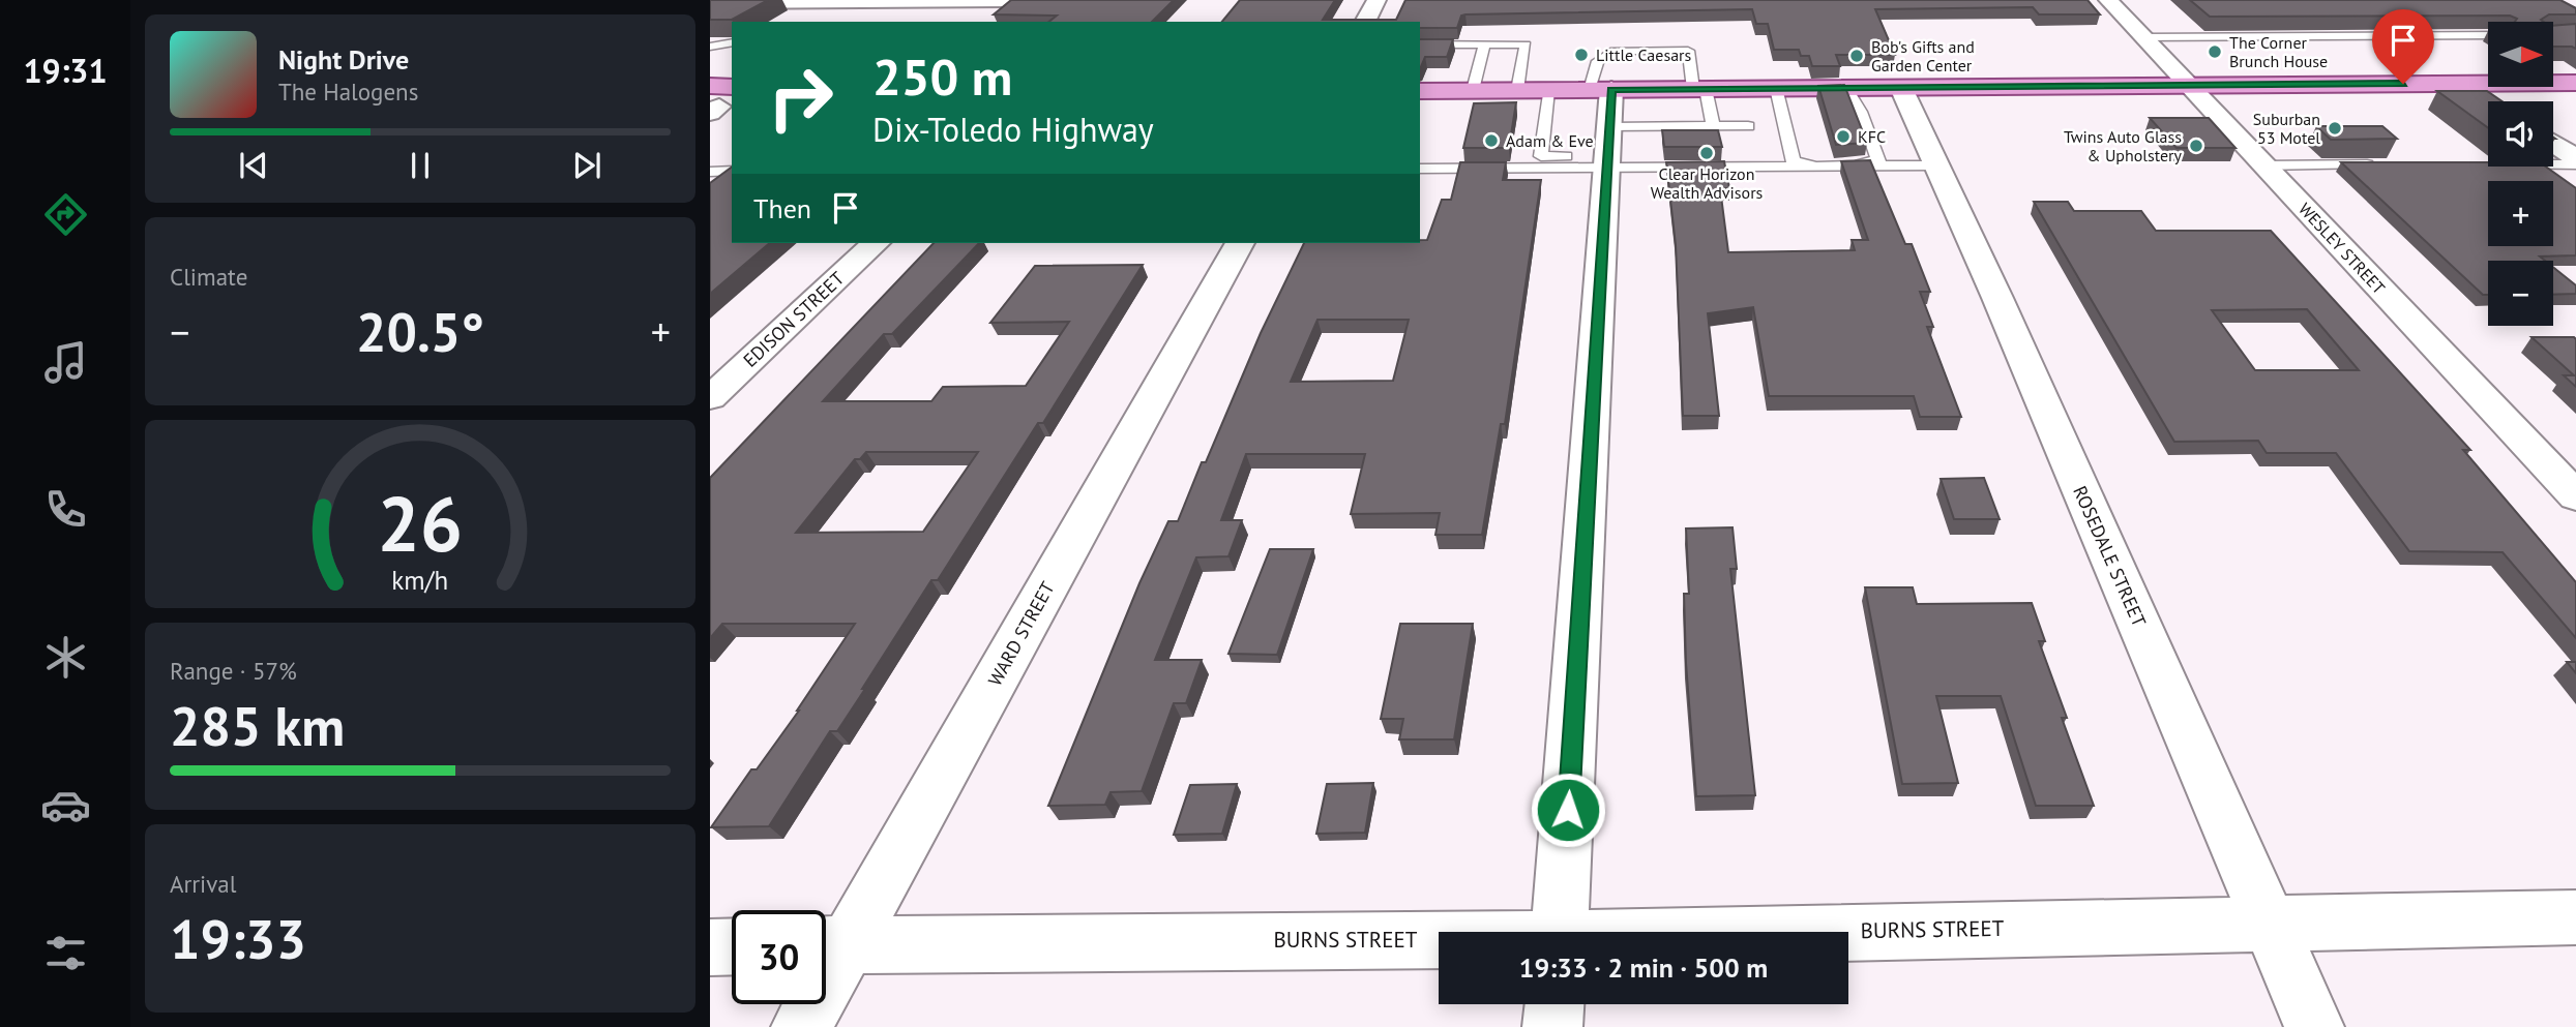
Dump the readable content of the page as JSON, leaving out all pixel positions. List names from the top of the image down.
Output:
{
  "streets": {
    "street": [
      "WESLEY STREET",
      "EDISON STREET",
      "ROSEDALE STREET",
      "WARD STREET",
      "BURNS STREET"
    ]
  },
  "crossings": [
    ["ROSEDALE STREET", "BURNS STREET"],
    ["WARD STREET", "BURNS STREET"]
  ],
  "places": [
    "The Corner Brunch House",
    "Little Caesars",
    "Bob's Gifts and Garden Center",
    "Suburban 53 Motel",
    "KFC",
    "Adam & Eve",
    "Twins Auto Glass & Upholstery",
    "Clear Horizon Wealth Advisors"
  ],
  "north": "right",
  "page": {
    "tabs": "19:31",
    "map_buttons": ["+", "−"],
    "turn": ["250 m", "Dix-Toledo Highway"],
    "song": ["Night Drive", "The Halogens"],
    "then": "Then",
    "tile": [
      "Climate",
      ["Range · 57%", "285 km"],
      ["Arrival", "19:33"]
    ],
    "heat": ["−", "20.5°", "+"],
    "limit": "30",
    "trip": "19:33 · 2 min · 500 m",
    "gauge": ["26", "km/h"]
  }
}
